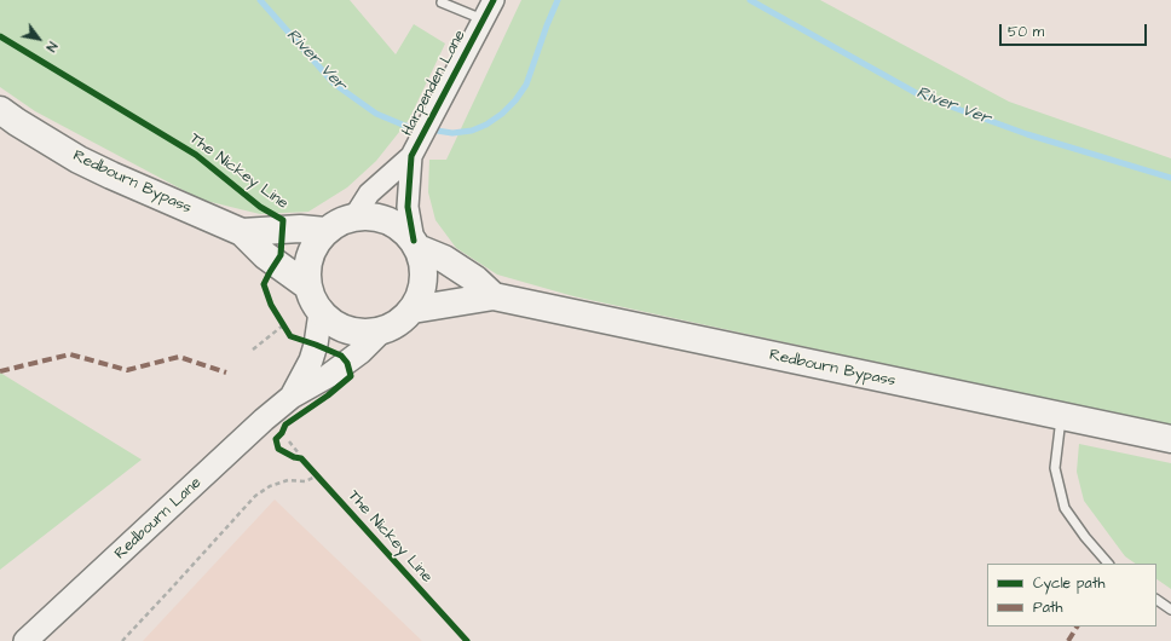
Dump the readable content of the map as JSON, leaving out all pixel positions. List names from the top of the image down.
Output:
{
  "streets": {
    "main road": ["Redbourn Bypass", "Redbourn Lane"],
    "street": ["Harpenden Lane"],
    "cycle path": ["The Nickey Line"]
  },
  "crossings": [
    ["Harpenden Lane", "Redbourn Bypass"],
    ["Harpenden Lane", "Redbourn Lane"],
    ["Redbourn Bypass", "Redbourn Lane"]
  ],
  "water": ["River Ver"],
  "legend": ["Cycle path", "Path"],
  "scale_bar": "50 m",
  "north": "bottom right"
}
